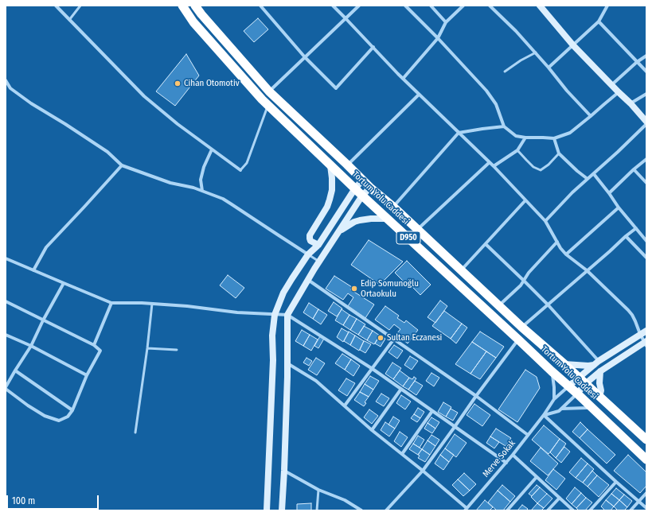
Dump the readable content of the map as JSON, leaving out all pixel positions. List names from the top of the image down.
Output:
{
  "streets": {
    "highway": ["Tortum Yolu Caddesi", "D950"],
    "street": ["Merve Sokak"]
  },
  "crossings": [
    ["Tortum Yolu Caddesi", "Merve Sokak"]
  ],
  "places": ["Cihan Otomotiv", "Edip Somunoğlu Ortaokulu", "Sultan Eczanesi"],
  "scale_bar": "100 m"
}
